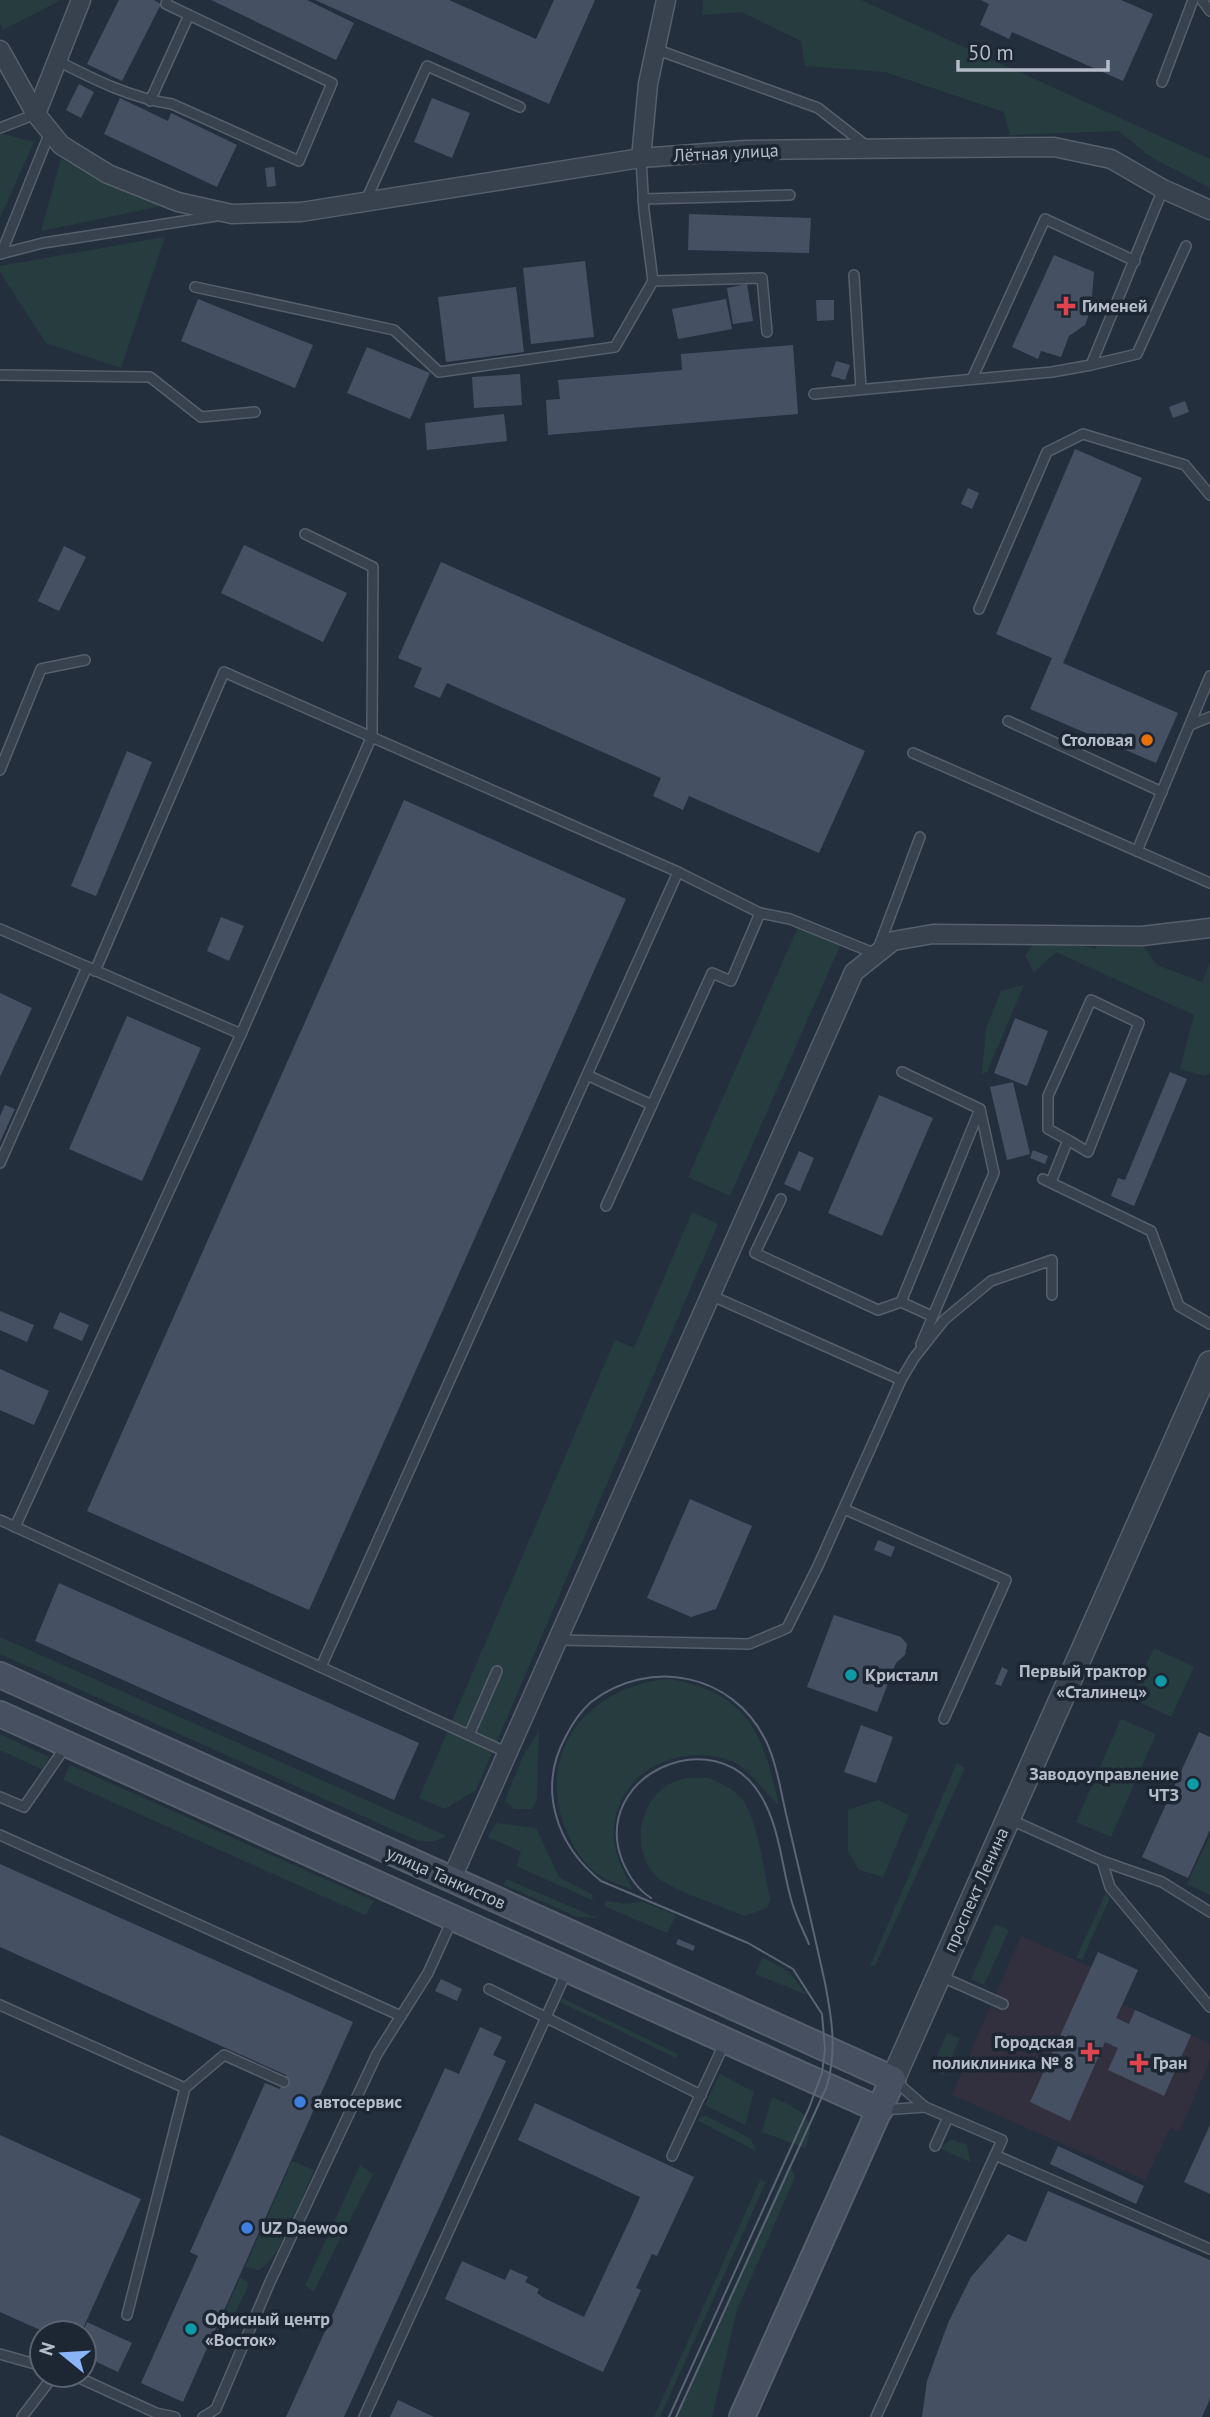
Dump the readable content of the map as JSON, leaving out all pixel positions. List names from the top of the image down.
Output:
{
  "streets": {
    "main road": ["улица Танкистов", "проспект Ленина"],
    "street": ["Лётная улица"]
  },
  "crossings": [
    ["улица Танкистов", "проспект Ленина"]
  ],
  "places": {
    "health": ["Гименей", "Городская поликлиника № 8", "Гран"],
    "other": [
      "Столовая",
      "Кристалл",
      "Первый трактор «Сталинец»",
      "Заводоуправление ЧТЗ",
      "автосервис",
      "UZ Daewoo",
      "Офисный центр «Восток»"
    ]
  },
  "scale_bar": "50 m",
  "north": "left"
}
